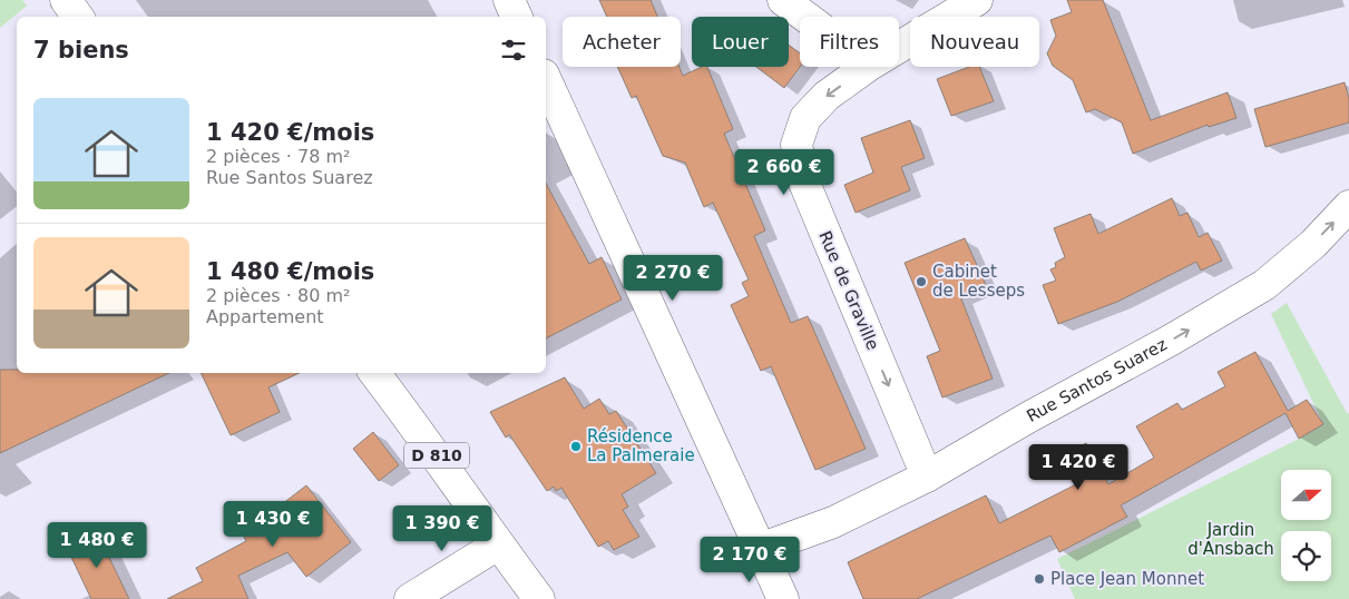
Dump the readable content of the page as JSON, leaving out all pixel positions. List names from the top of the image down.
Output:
{
  "streets": {
    "street": ["Rue de Graville", "Rue Santos Suarez", "D 810"]
  },
  "crossings": [
    ["Rue de Graville", "Rue Santos Suarez"]
  ],
  "one_way": ["Rue Santos Suarez"],
  "parks": ["Jardin d'Ansbach"],
  "places": ["Cabinet de Lesseps", "Résidence La Palmeraie", "Place Jean Monnet"],
  "north": "right",
  "page": {
    "chip": [
      "Acheter",
      "Louer",
      "Filtres",
      "Nouveau"
    ],
    "heading": "7 biens",
    "list": [
      {
        "name": "1 420 €/mois",
        "note": "2 pièces · 78 m² · Rue Santos Suarez"
      },
      {
        "name": "1 480 €/mois",
        "note": "2 pièces · 80 m² · Appartement"
      }
    ],
    "price": [
      "2 660 €",
      "2 270 €",
      "1 420 €",
      "1 430 €",
      "1 390 €",
      "1 480 €",
      "2 170 €"
    ]
  }
}
